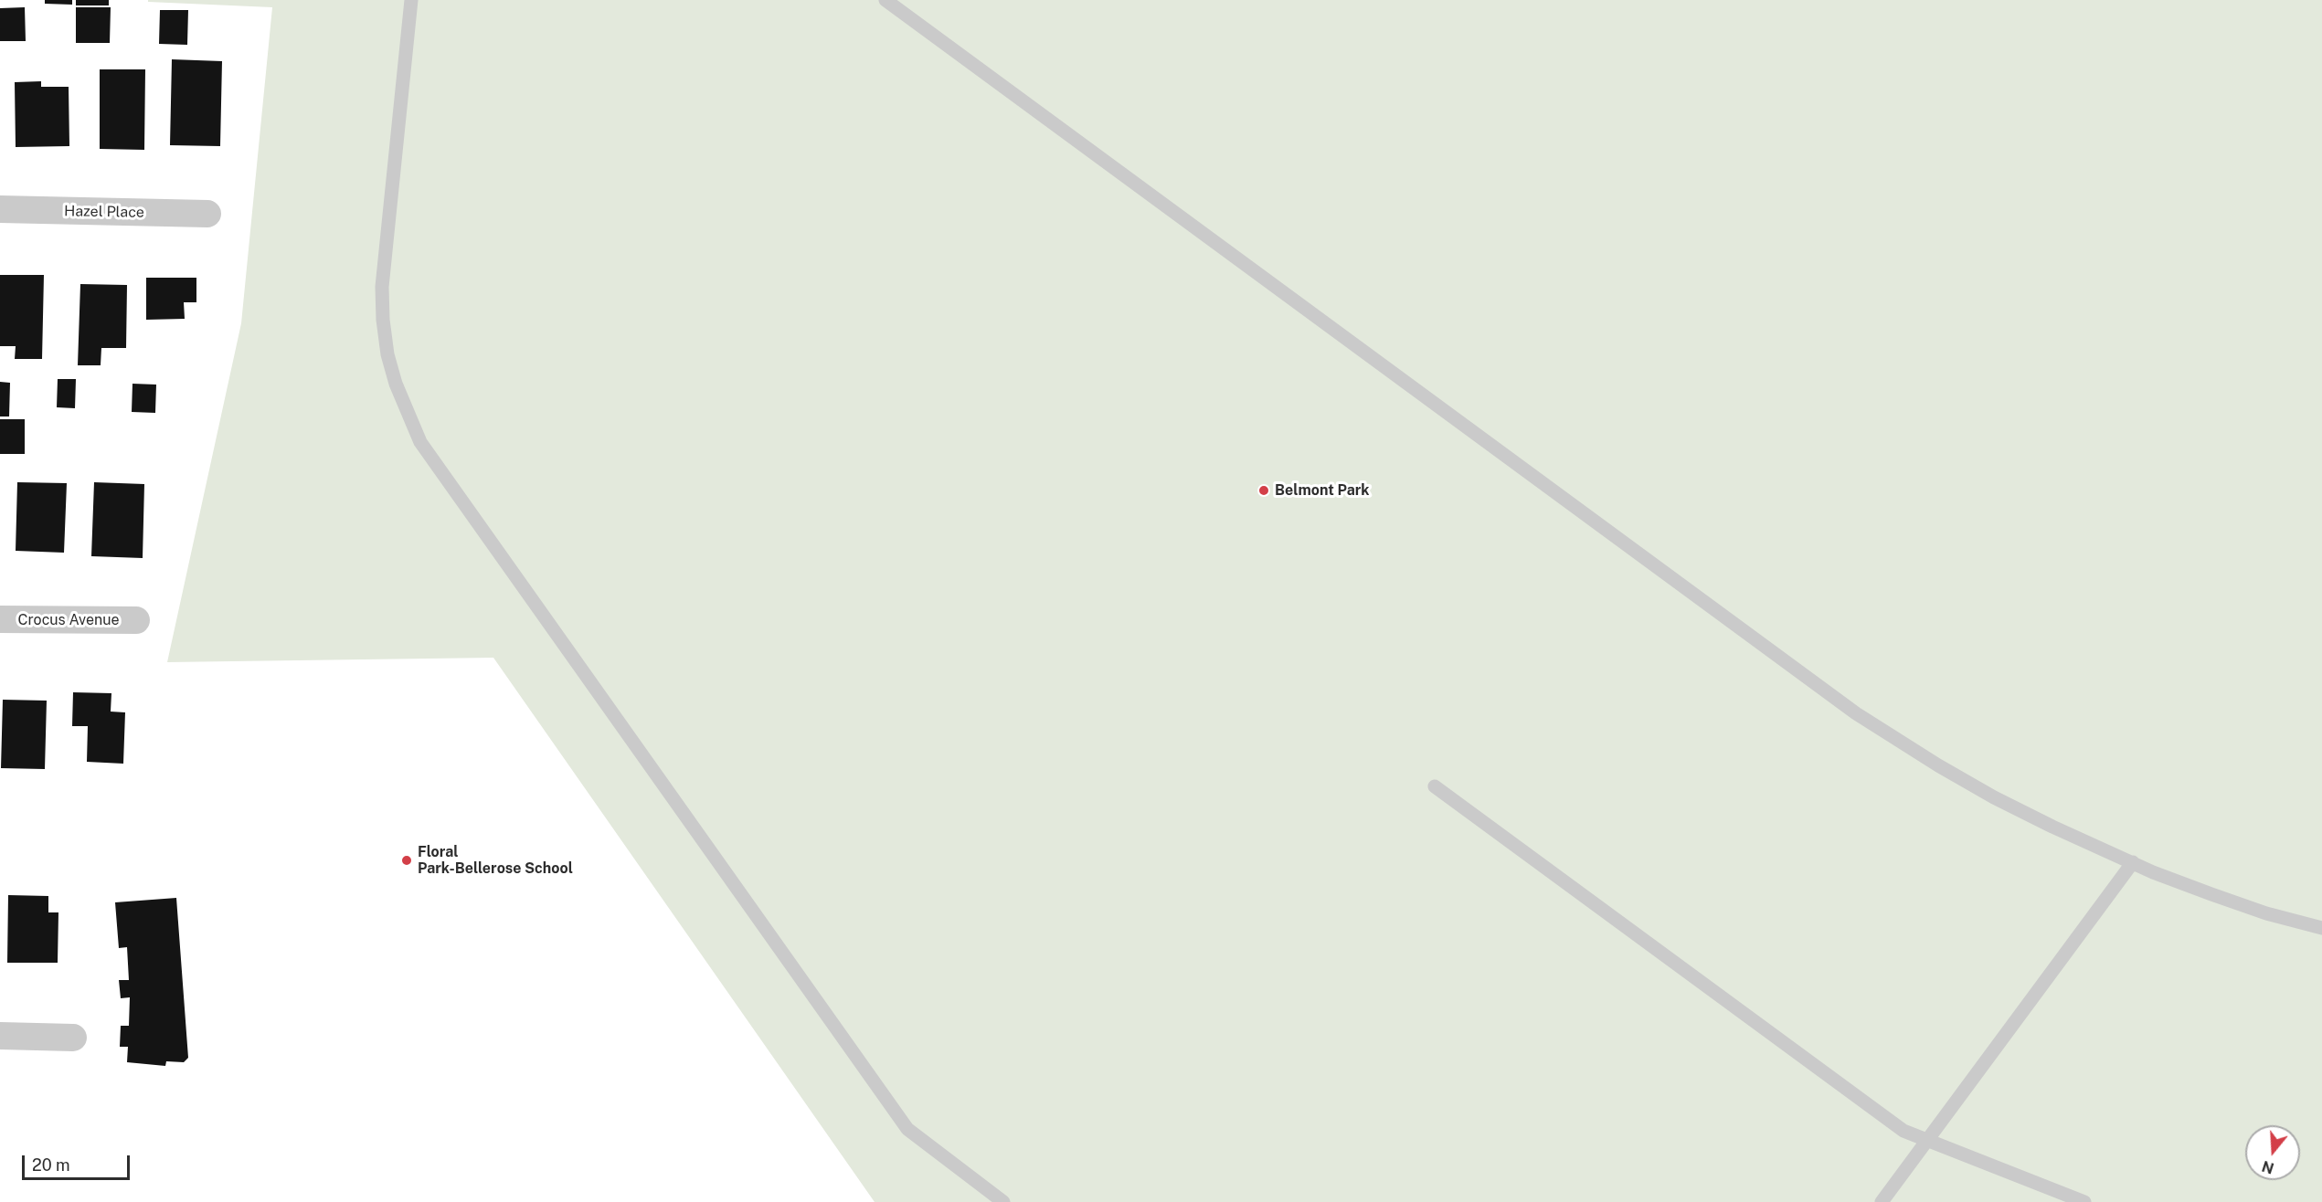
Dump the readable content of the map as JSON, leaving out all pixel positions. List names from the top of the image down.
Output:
{
  "streets": {
    "street": ["Hazel Place", "Crocus Avenue"]
  },
  "places": ["Belmont Park", "Floral Park-Bellerose School"],
  "scale_bar": "20 m",
  "north": "bottom"
}
